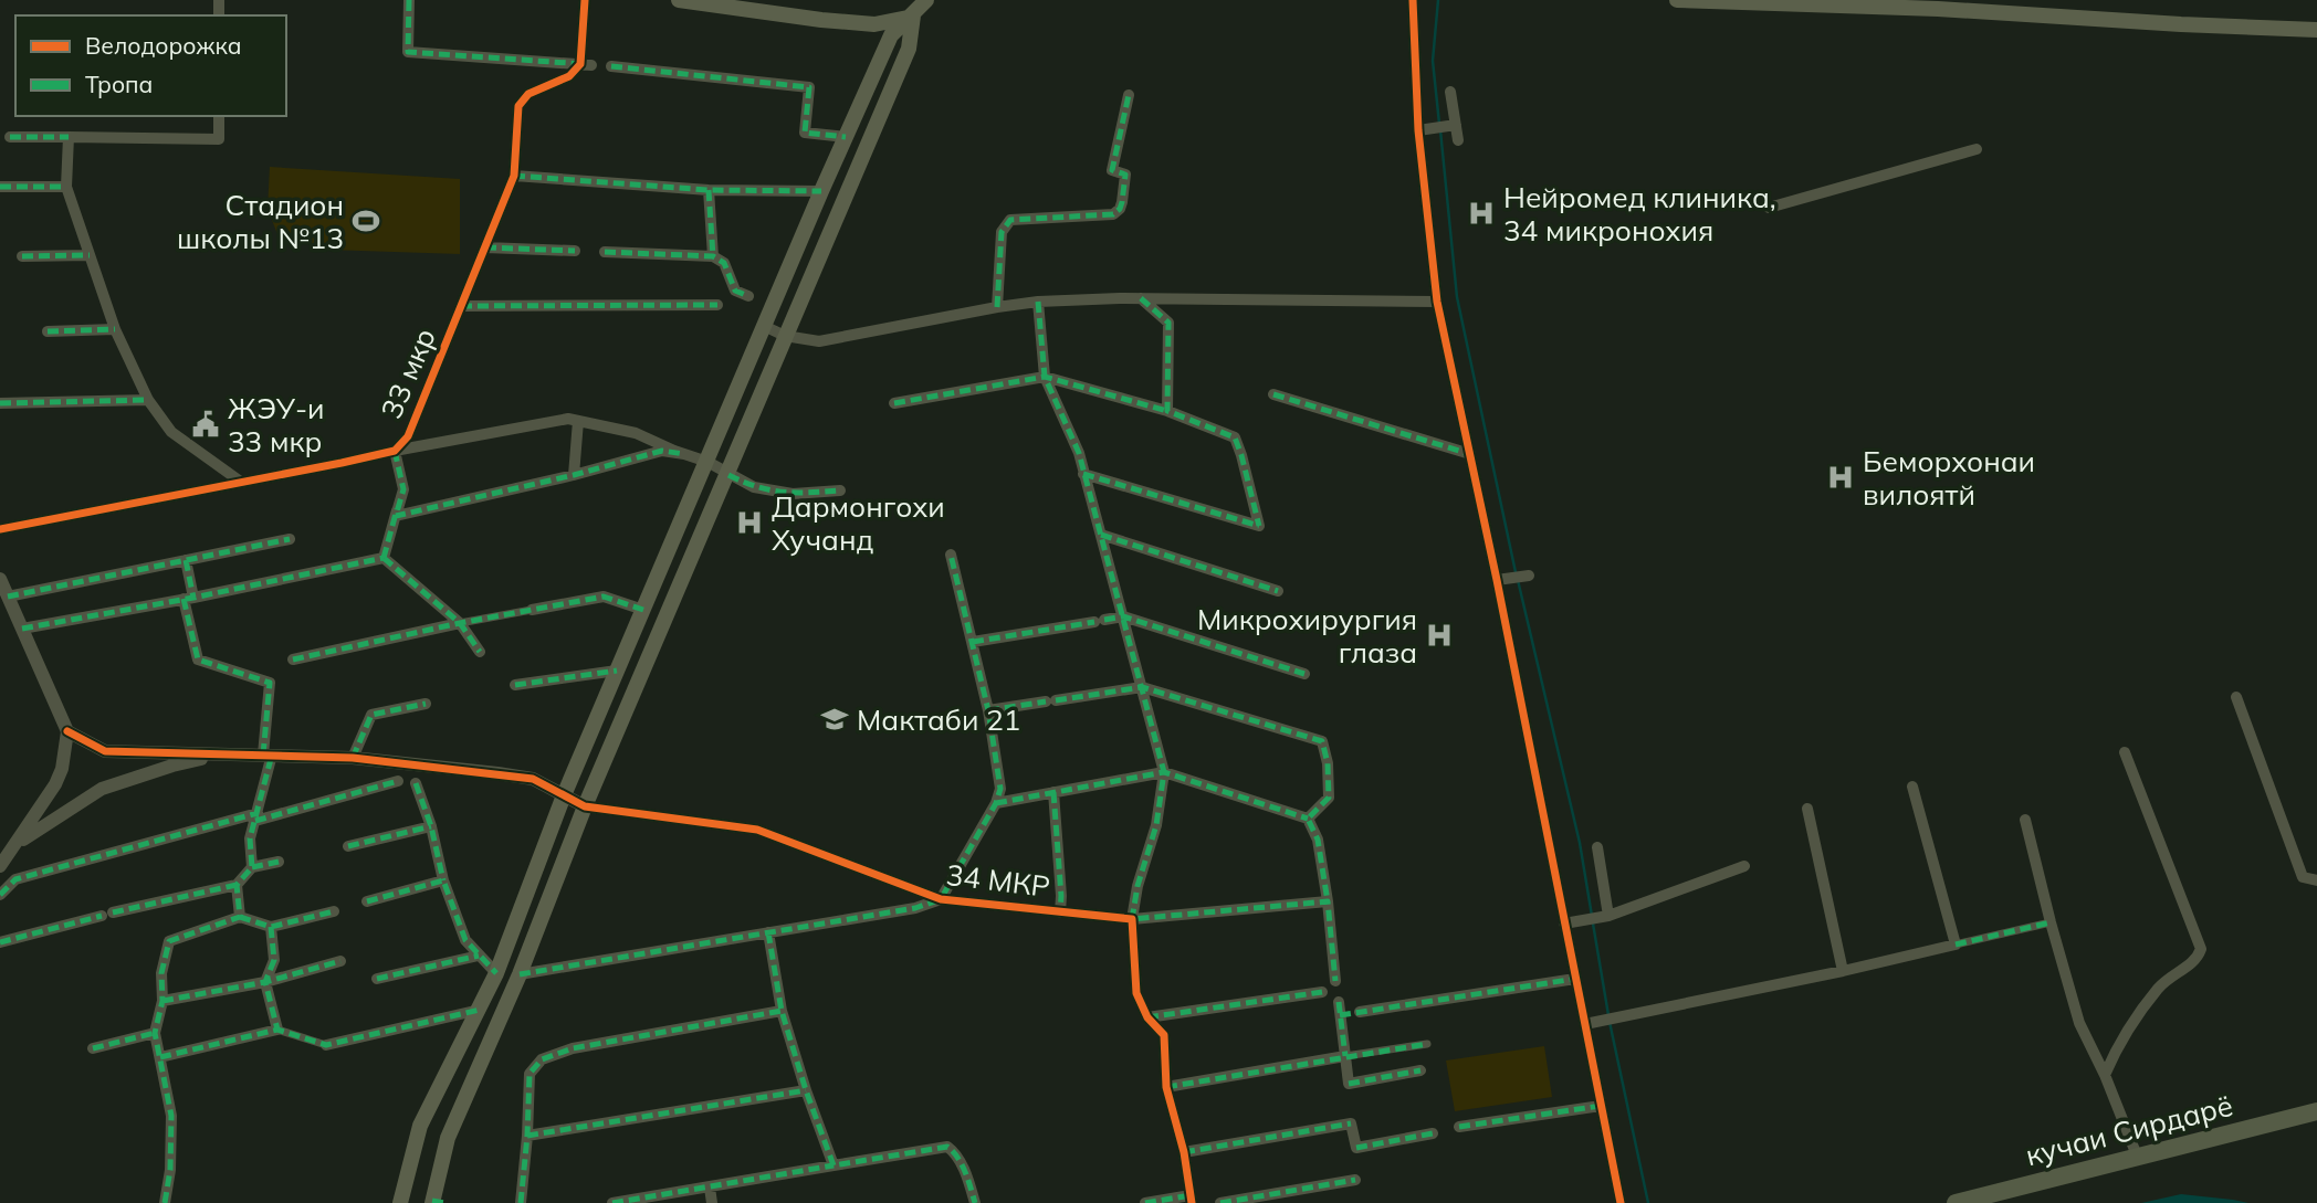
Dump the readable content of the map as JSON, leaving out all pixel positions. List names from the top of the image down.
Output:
{
  "streets": {
    "highway": ["кучаи Сирдарё"],
    "street": ["33 мкр", "34 МКР"]
  },
  "places": {
    "hospital": [
      "Нейромед клиника, 34 микронохия",
      "Беморхонаи вилоятй",
      "Дармонгохи Хучанд",
      "Микрохирургия глаза"
    ],
    "sports": ["Стадион школы №13"],
    "public building": ["ЖЭУ-и 33 мкр"],
    "school or university": ["Мактаби 21"]
  },
  "legend": ["Велодорожка", "Тропа"]
}
